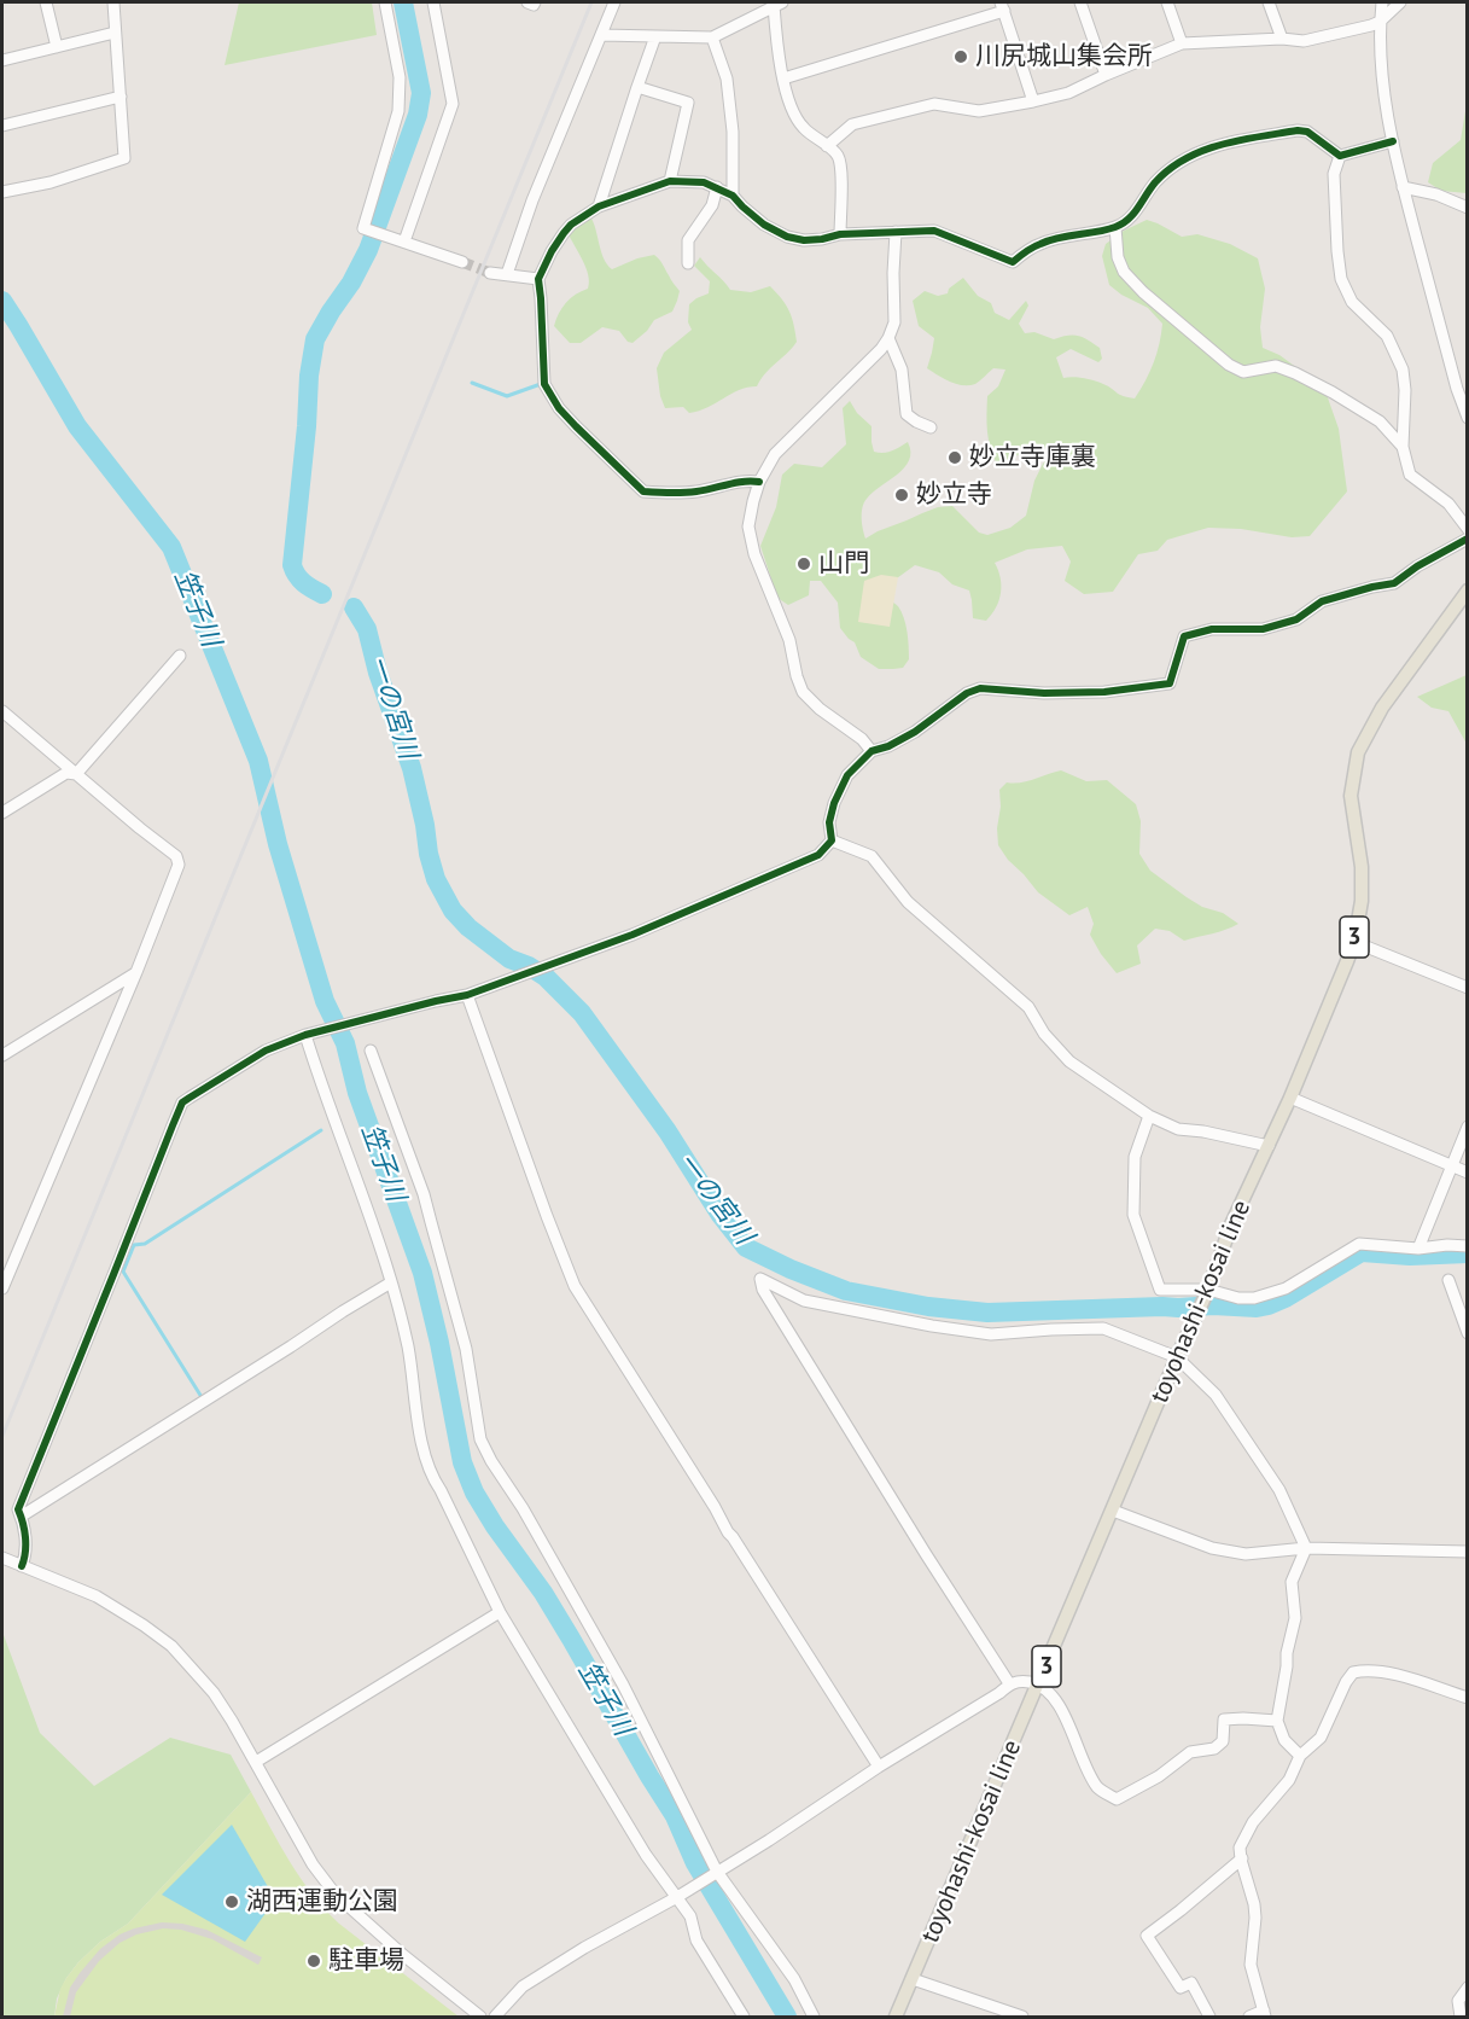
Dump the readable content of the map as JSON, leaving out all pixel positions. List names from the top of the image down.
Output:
{
  "streets": {
    "main road": ["3", "toyohashi-kosai line"]
  },
  "water": ["笠子川", "一の宮川"],
  "places": [
    "川尻城山集会所",
    "妙立寺庫裏",
    "妙立寺",
    "山門",
    "湖西運動公園",
    "駐車場"
  ]
}
